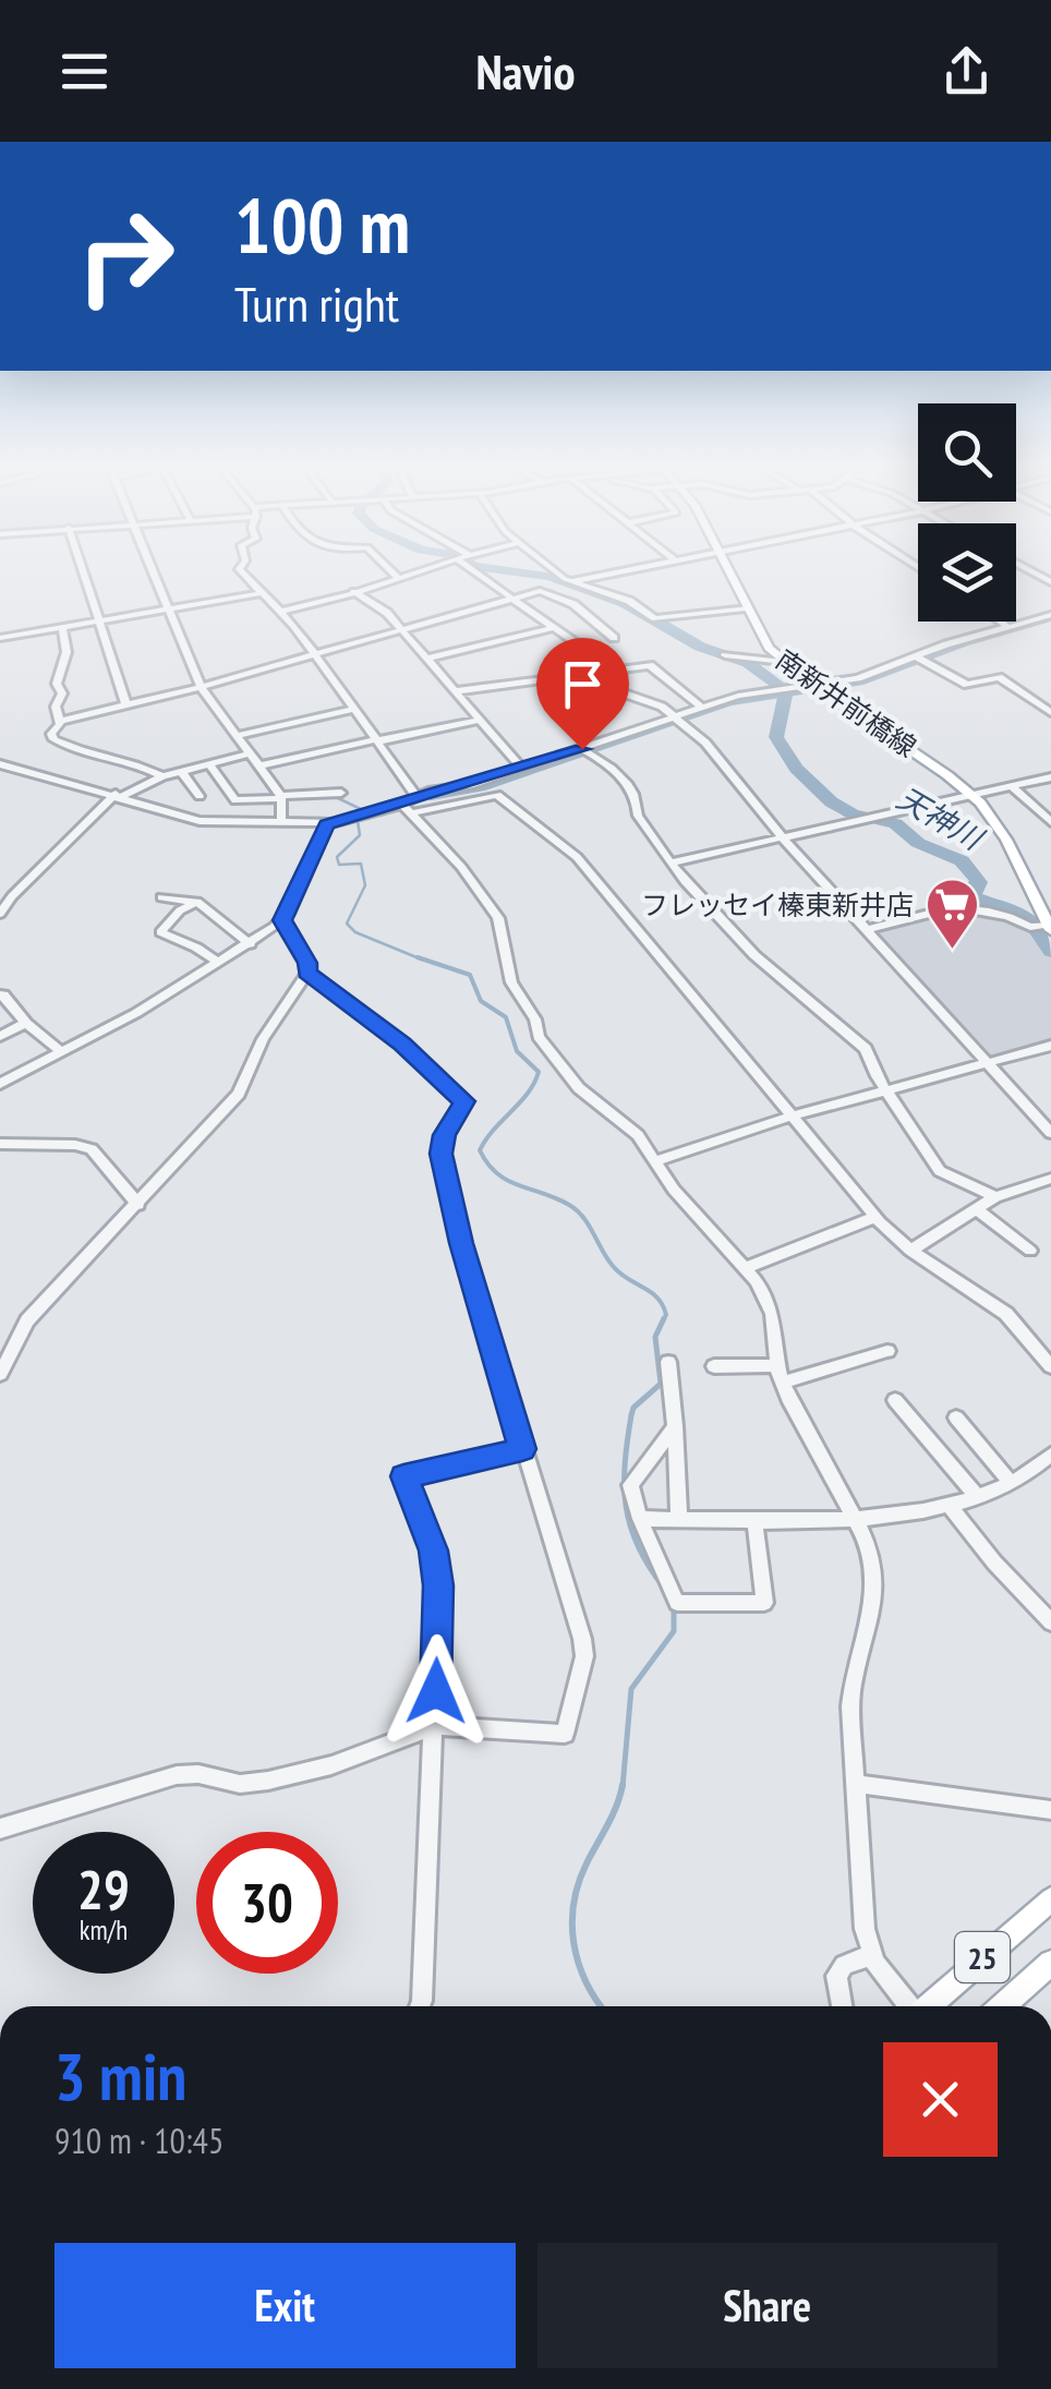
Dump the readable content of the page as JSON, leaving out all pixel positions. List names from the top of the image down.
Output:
{
  "streets": {
    "main road": ["南新井前橋線", "25"]
  },
  "water": ["天神川"],
  "places": {
    "supermarket": ["フレッセイ榛東新井店"]
  },
  "page": {
    "header": "Navio",
    "turn": ["100 m", "Turn right"],
    "speed": "29 km/h",
    "limit": "30",
    "heading": ["3 min", "910 m · 10:45"],
    "buttons": ["Exit", "Share"]
  }
}
